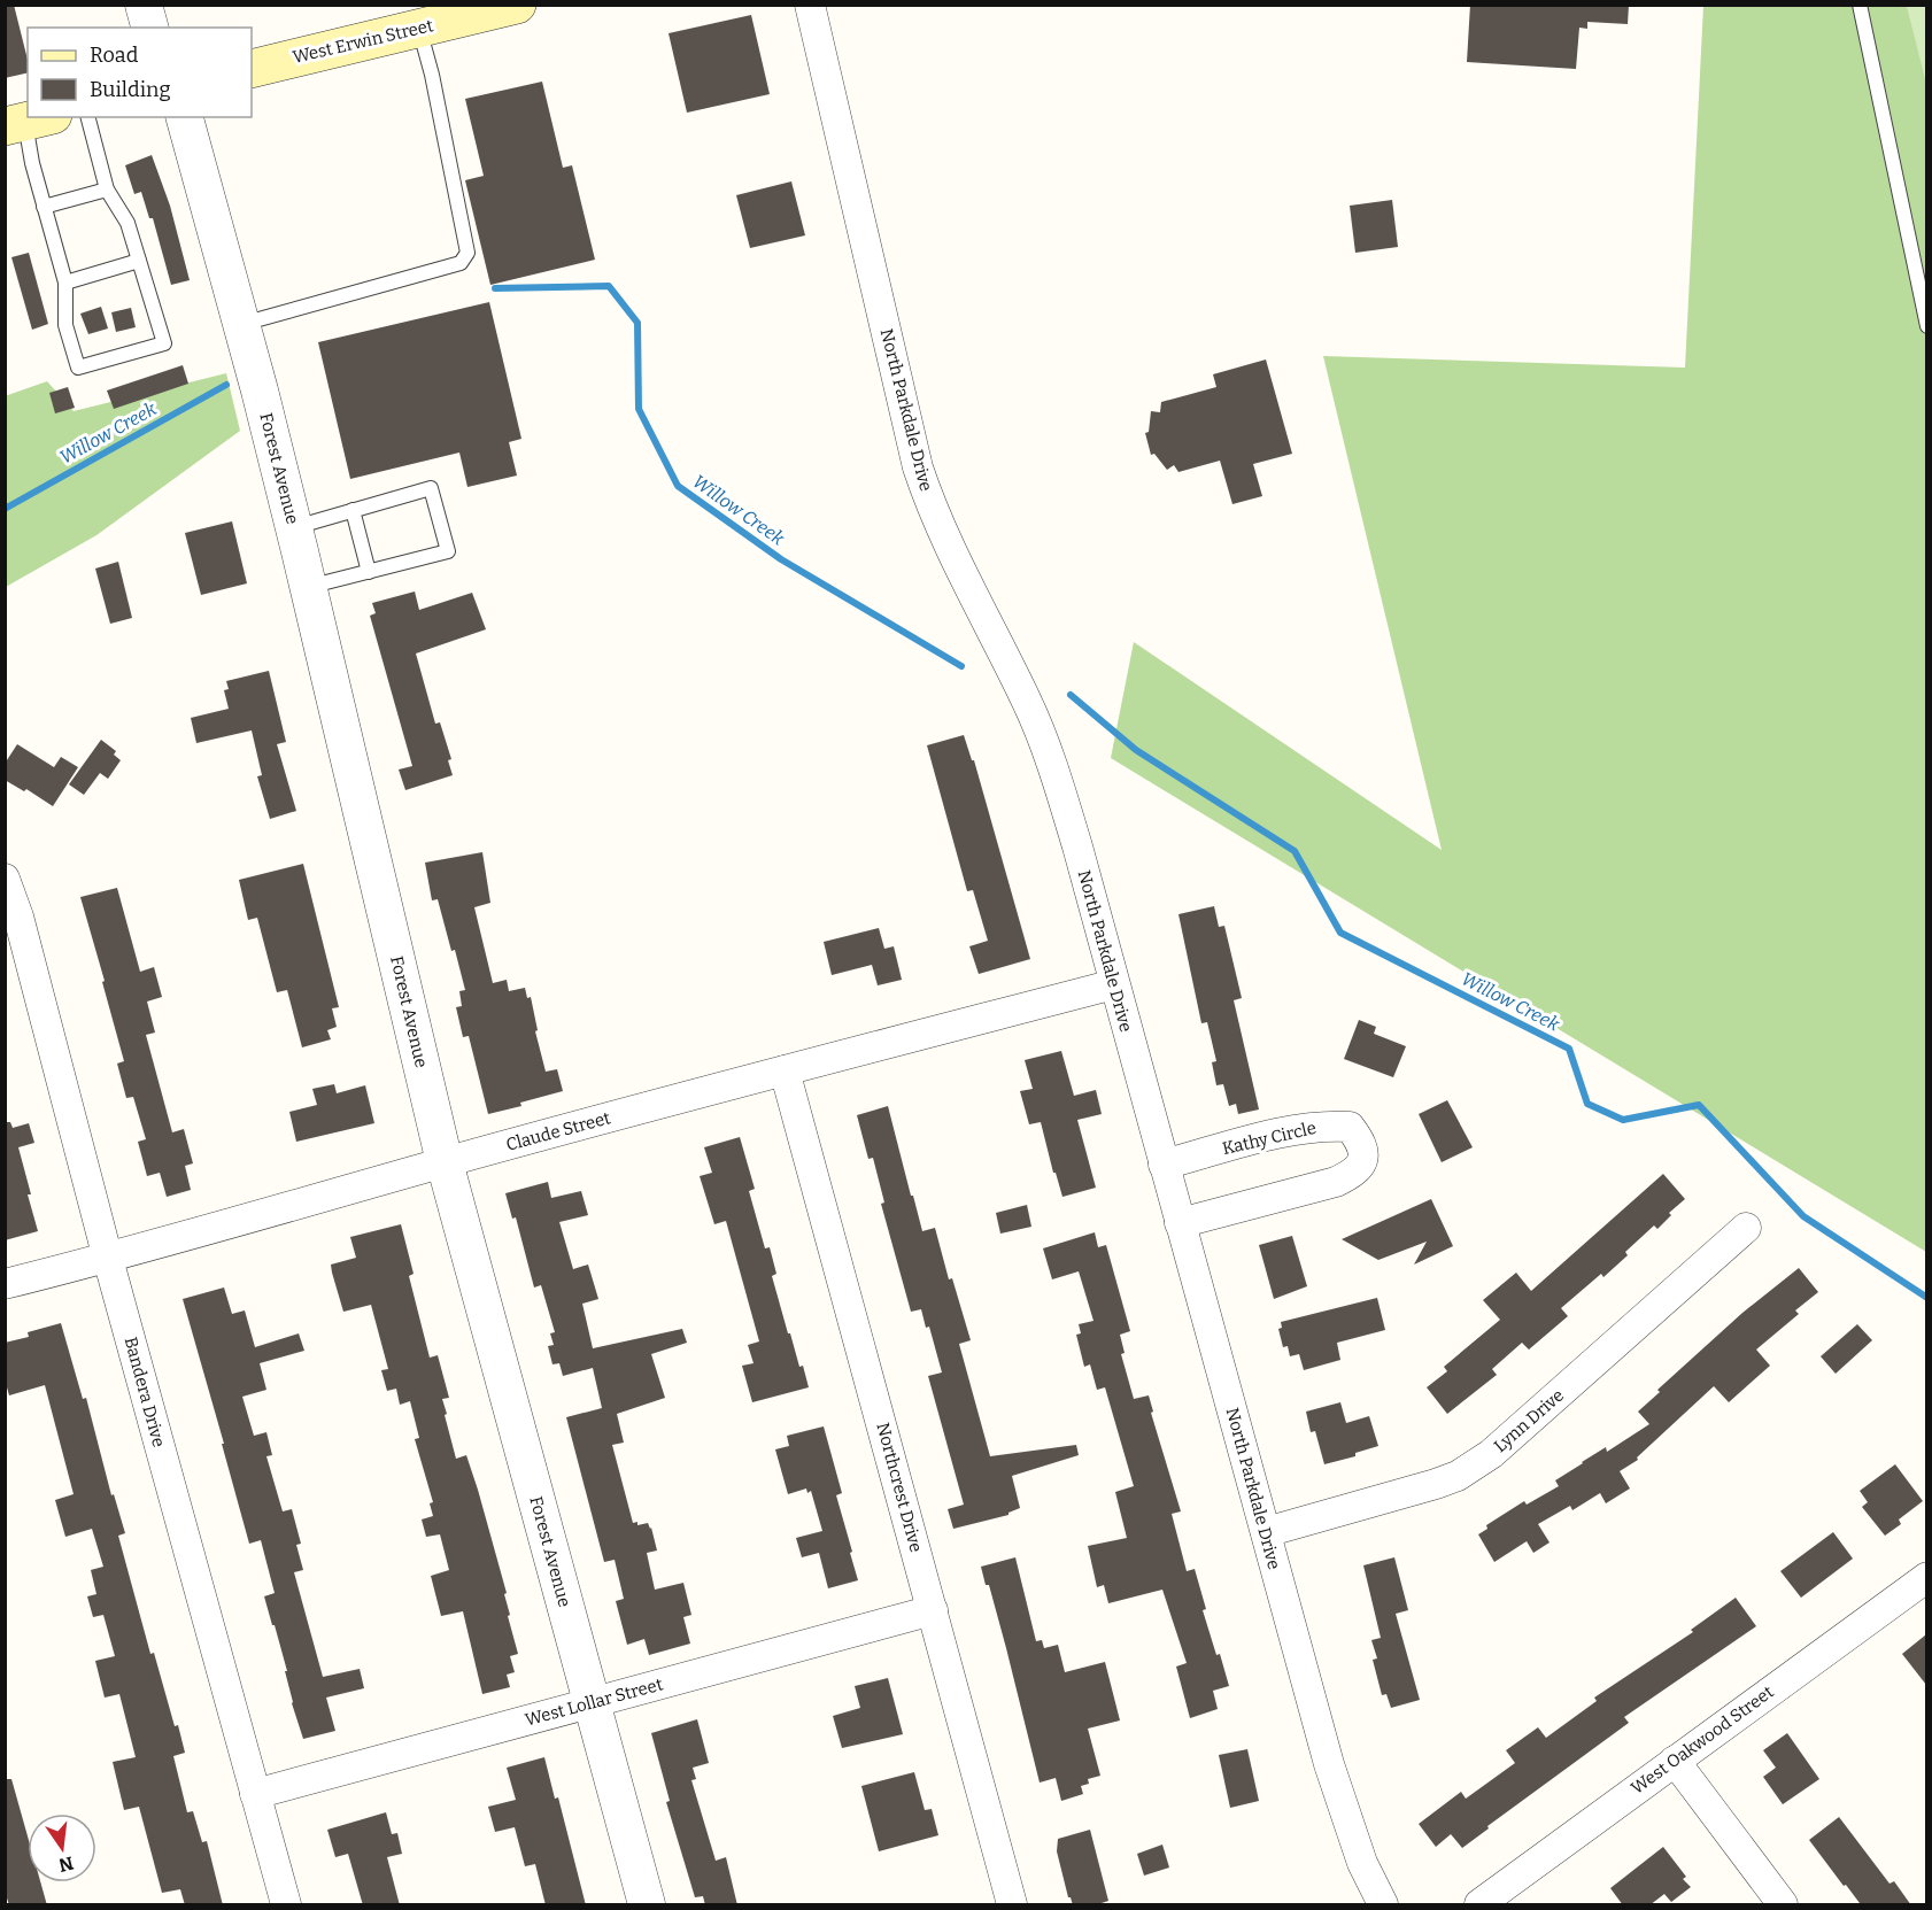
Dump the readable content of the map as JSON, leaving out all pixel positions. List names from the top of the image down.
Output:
{
  "streets": {
    "main road": ["West Erwin Street"],
    "street": [
      "North Parkdale Drive",
      "Forest Avenue",
      "Claude Street",
      "Kathy Circle",
      "Bandera Drive",
      "Lynn Drive",
      "Northcrest Drive",
      "West Lollar Street",
      "West Oakwood Street"
    ]
  },
  "crossings": [
    ["North Parkdale Drive", "Claude Street"],
    ["North Parkdale Drive", "Kathy Circle"],
    ["North Parkdale Drive", "Lynn Drive"],
    ["Forest Avenue", "Claude Street"],
    ["Forest Avenue", "West Lollar Street"],
    ["Claude Street", "Bandera Drive"],
    ["Claude Street", "Northcrest Drive"],
    ["Bandera Drive", "West Lollar Street"],
    ["Northcrest Drive", "West Lollar Street"]
  ],
  "water": ["Willow Creek"],
  "legend": ["Road", "Building"],
  "north": "bottom"
}
